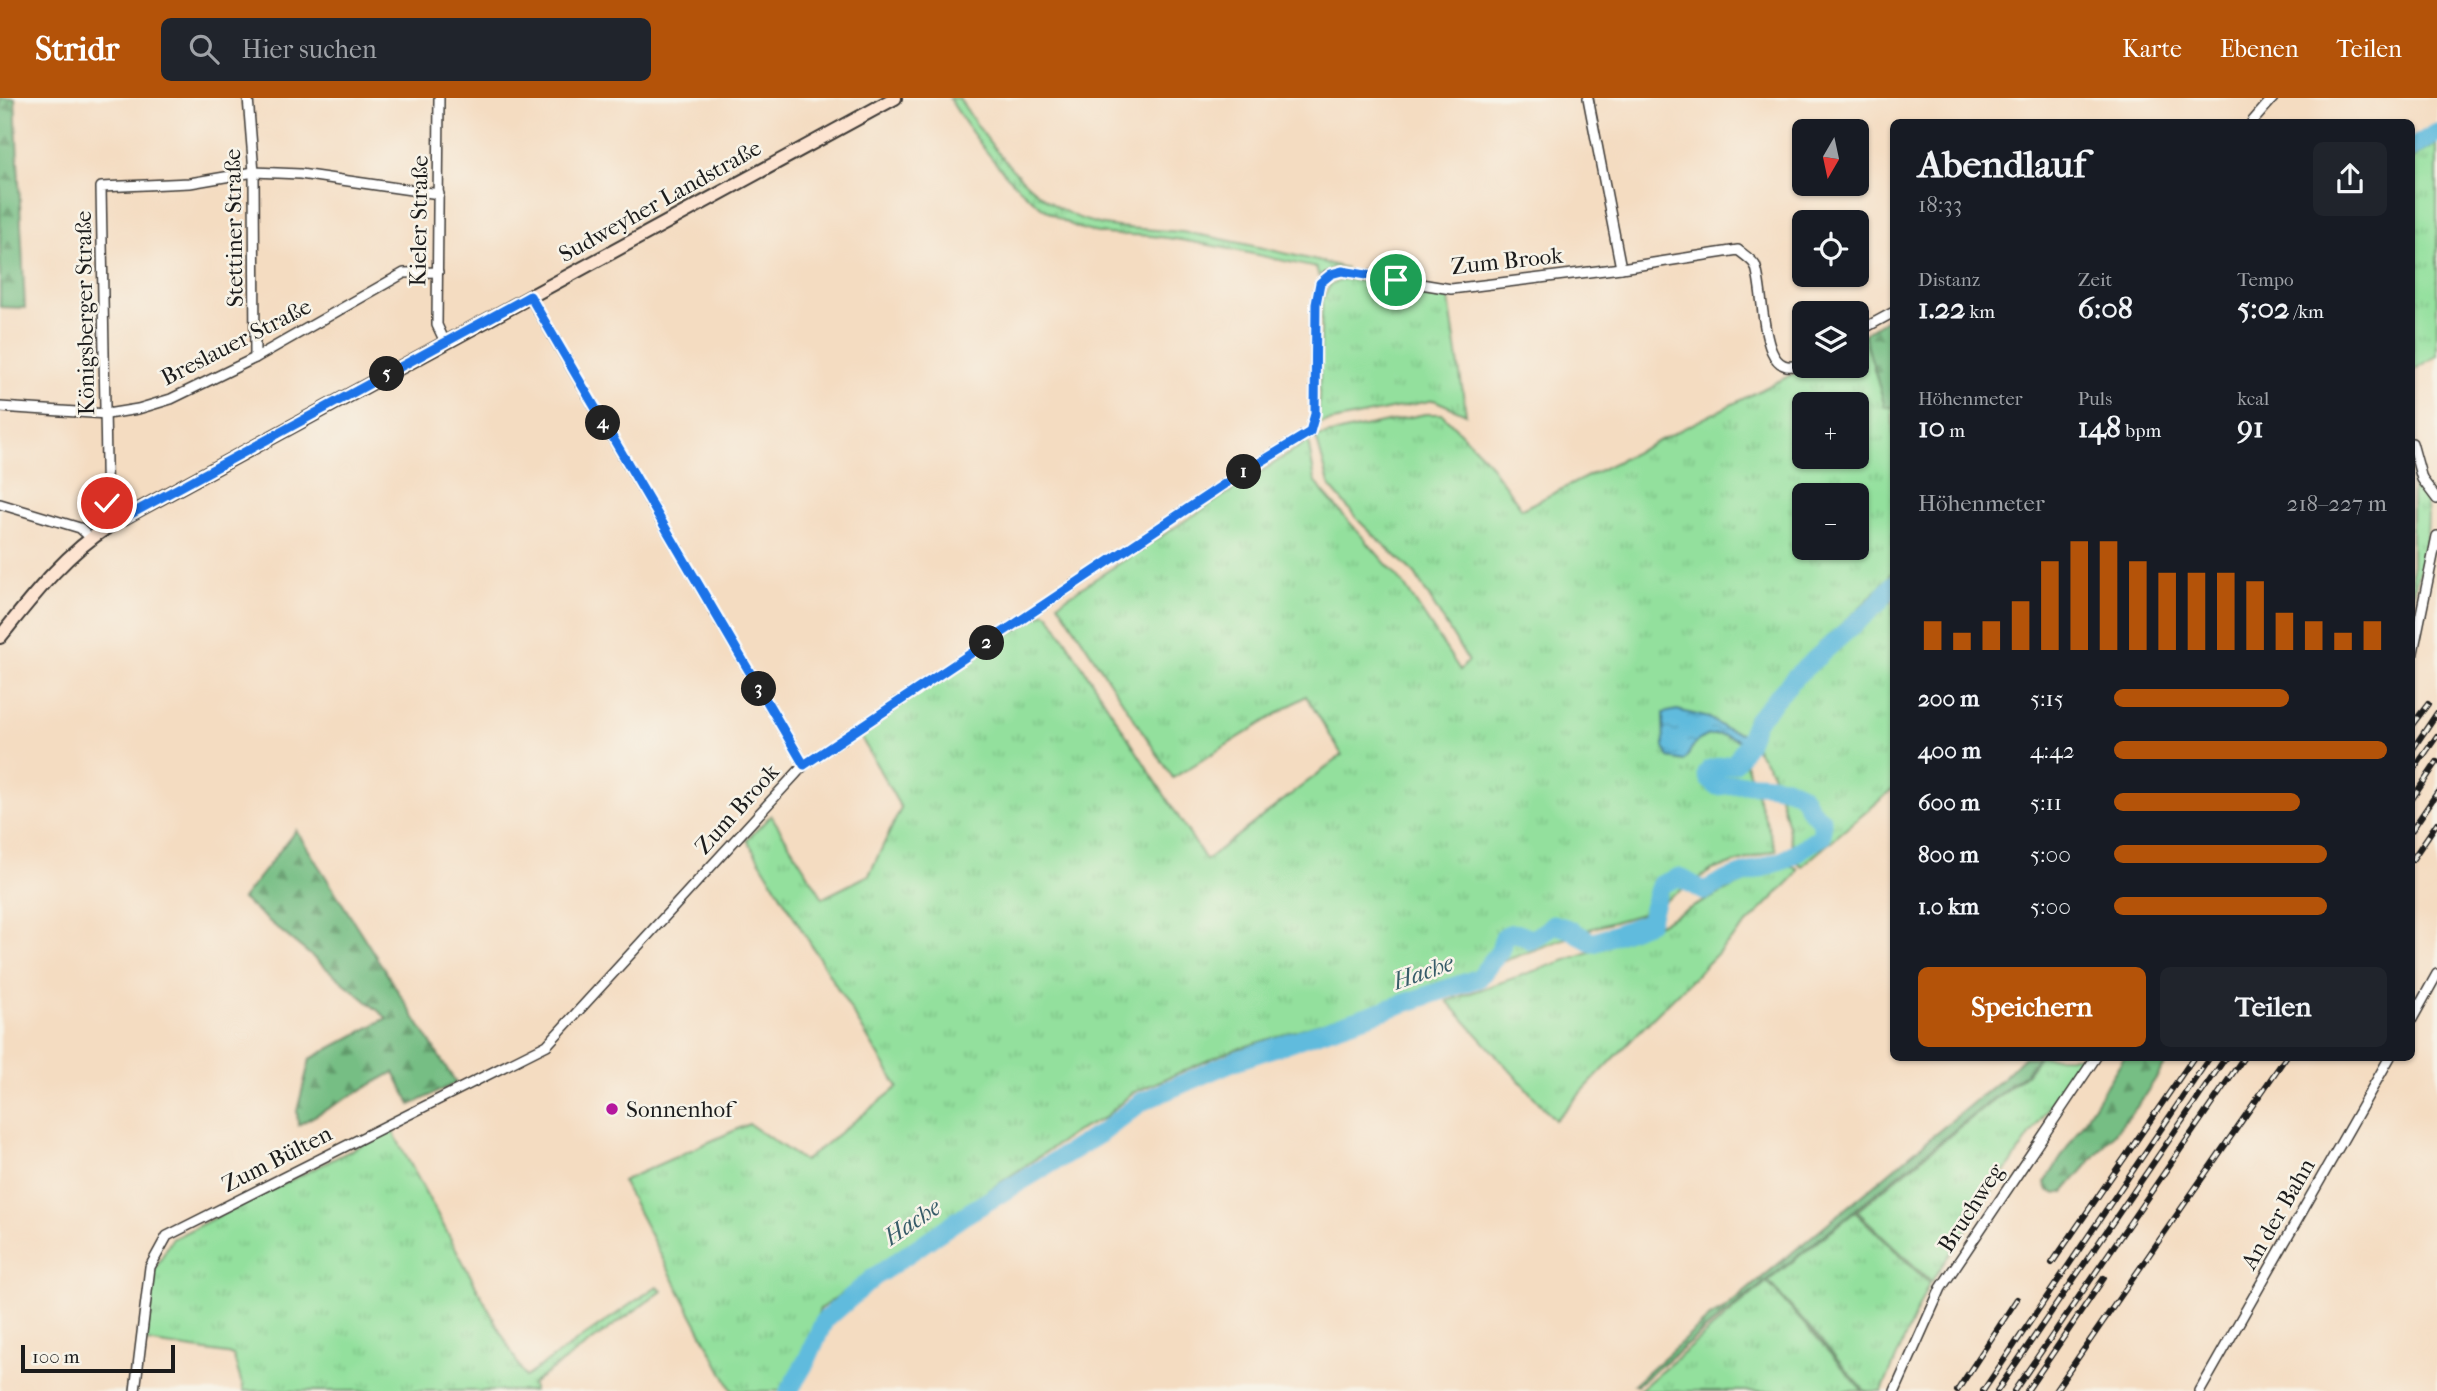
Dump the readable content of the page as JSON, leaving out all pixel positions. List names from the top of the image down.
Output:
{
  "streets": {
    "main road": ["Sudweyher Landstraße"],
    "street": [
      "Kieler Straße",
      "Stettiner Straße",
      "Zum Brook",
      "Königsberger Straße",
      "Breslauer Straße",
      "Zum Bülten",
      "Bruchweg",
      "An der Bahn"
    ]
  },
  "crossings": [
    ["Sudweyher Landstraße", "Kieler Straße"],
    ["Sudweyher Landstraße", "Königsberger Straße"],
    ["Kieler Straße", "Königsberger Straße"],
    ["Kieler Straße", "Breslauer Straße"],
    ["Stettiner Straße", "Königsberger Straße"],
    ["Stettiner Straße", "Breslauer Straße"],
    ["Zum Brook", "Zum Bülten"],
    ["Königsberger Straße", "Breslauer Straße"]
  ],
  "water": ["Hache"],
  "places": ["Sonnenhof"],
  "scale_bar": "100 m",
  "north": "bottom",
  "page": {
    "header": "Stridr",
    "search": "Hier suchen",
    "nav": ["Karte", "Ebenen", "Teilen"],
    "map_buttons": ["+", "−"],
    "heading": ["Abendlauf", "18:33"],
    "stats": [
      ["Distanz", "1.22 km"],
      ["Zeit", "6:08"],
      ["Tempo", "5:02 /km"],
      ["Höhenmeter", "10 m"],
      ["Puls", "148 bpm"],
      ["kcal", "91"]
    ],
    "pins": [
      "5",
      "4",
      "1",
      "2",
      "3"
    ],
    "chart": ["Höhenmeter", "218–227 m"],
    "list": [
      {
        "name": "200 m",
        "note": "5:15"
      },
      {
        "name": "400 m",
        "note": "4:42"
      },
      {
        "name": "600 m",
        "note": "5:11"
      },
      {
        "name": "800 m",
        "note": "5:00"
      },
      {
        "name": "1.0 km",
        "note": "5:00"
      }
    ],
    "buttons": ["Speichern", "Teilen"],
    "scale": "100 m"
  }
}
